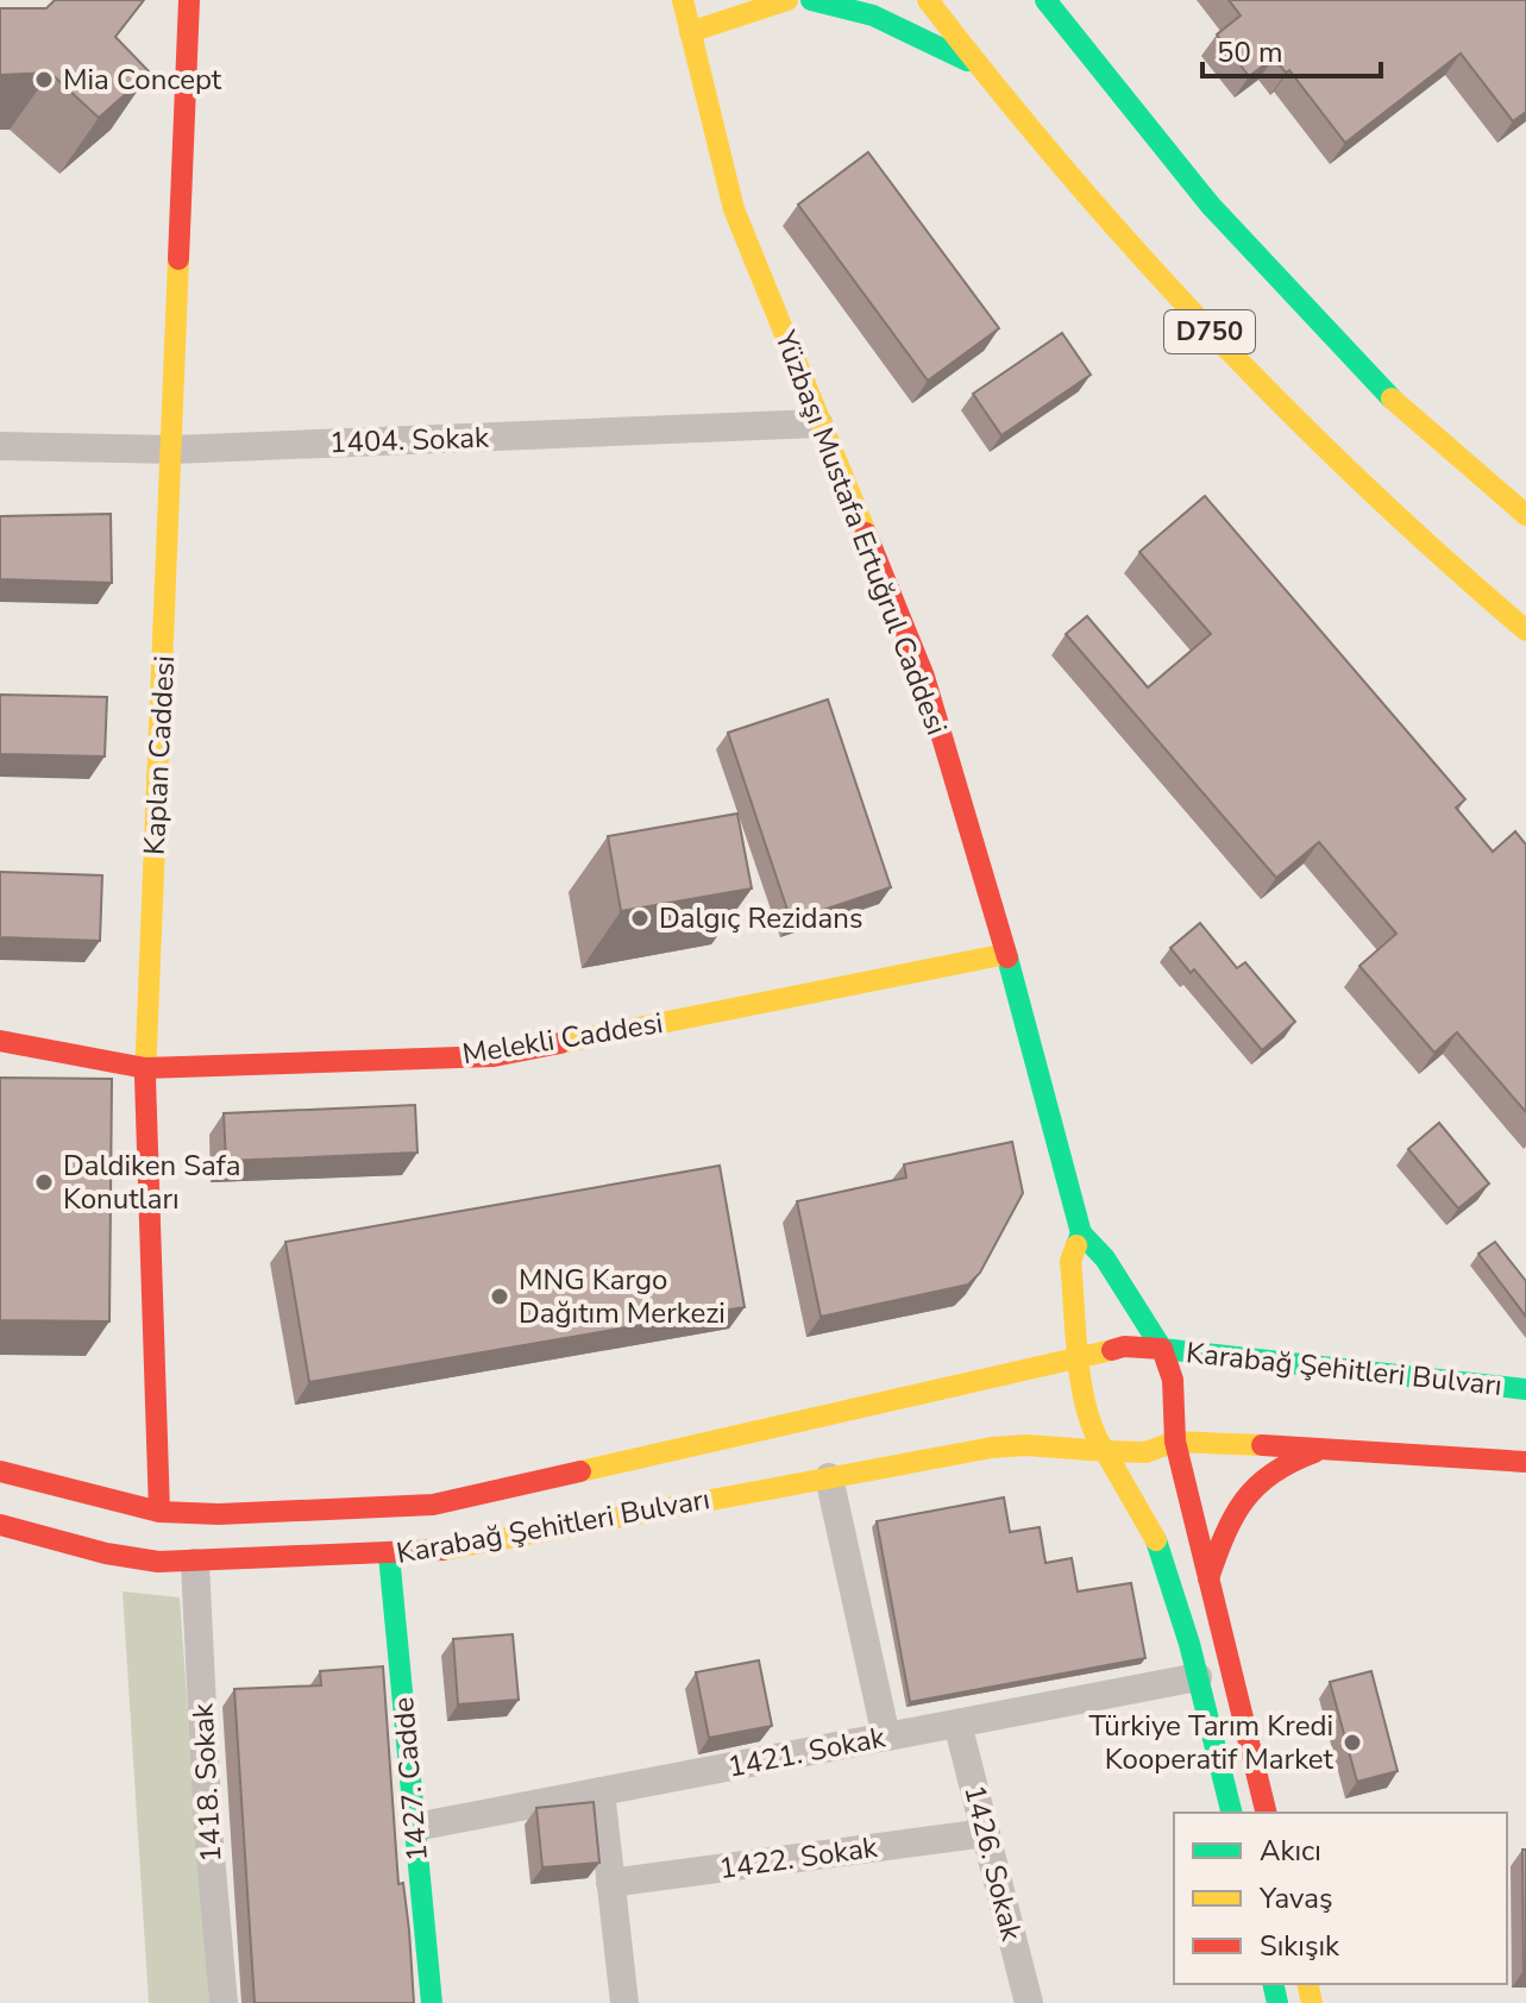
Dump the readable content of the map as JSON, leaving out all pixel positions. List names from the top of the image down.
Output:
{
  "streets": {
    "main road": [
      "D750",
      "Yüzbaşı Mustafa Ertuğrul Caddesi",
      "Kaplan Caddesi",
      "Melekli Caddesi",
      "Karabağ Şehitleri Bulvarı",
      "1427. Cadde"
    ],
    "street": [
      "1404. Sokak",
      "1421. Sokak",
      "1418. Sokak",
      "1422. Sokak",
      "1426. Sokak"
    ]
  },
  "crossings": [
    ["1404. Sokak", "Yüzbaşı Mustafa Ertuğrul Caddesi"],
    ["1404. Sokak", "Kaplan Caddesi"],
    ["Yüzbaşı Mustafa Ertuğrul Caddesi", "Melekli Caddesi"],
    ["Yüzbaşı Mustafa Ertuğrul Caddesi", "Karabağ Şehitleri Bulvarı"],
    ["Kaplan Caddesi", "Melekli Caddesi"],
    ["Kaplan Caddesi", "Karabağ Şehitleri Bulvarı"],
    ["Karabağ Şehitleri Bulvarı", "1427. Cadde"],
    ["Karabağ Şehitleri Bulvarı", "1418. Sokak"],
    ["1421. Sokak", "1427. Cadde"],
    ["1421. Sokak", "1426. Sokak"],
    ["1422. Sokak", "1426. Sokak"]
  ],
  "places": [
    "Mia Concept",
    "Dalgıç Rezidans",
    "Daldiken Safa Konutları",
    "MNG Kargo Dağıtım Merkezi",
    "Türkiye Tarım Kredi Kooperatif Market"
  ],
  "legend": ["Akıcı", "Yavaş", "Sıkışık"],
  "scale_bar": "50 m"
}
